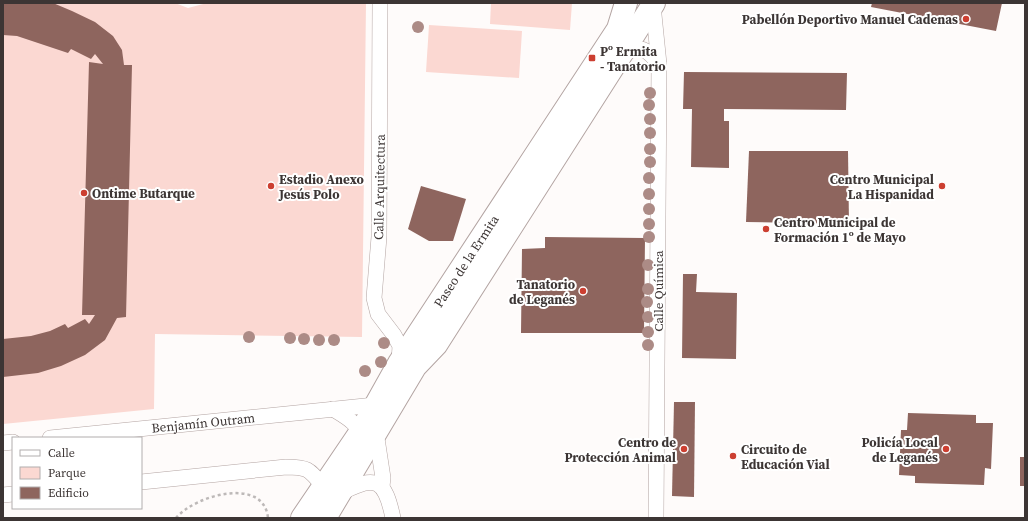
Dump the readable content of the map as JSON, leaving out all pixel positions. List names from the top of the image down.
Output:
{
  "streets": {
    "main road": ["Paseo de la Ermita"],
    "street": ["Calle Arquitectura", "Calle Química", "Benjamín Outram"]
  },
  "crossings": [
    ["Calle Arquitectura", "Paseo de la Ermita"],
    ["Paseo de la Ermita", "Calle Química"],
    ["Paseo de la Ermita", "Benjamín Outram"]
  ],
  "places": {
    "other": [
      "Pabellón Deportivo Manuel Cadenas",
      "Estadio Anexo Jesús Polo",
      "Centro Municipal La Hispanidad",
      "Ontime Butarque",
      "Centro Municipal de Formación 1º de Mayo",
      "Tanatorio de Leganés",
      "Centro de Protección Animal",
      "Policía Local de Leganés",
      "Circuito de Educación Vial"
    ],
    "transit": ["Pº Ermita - Tanatorio"]
  },
  "legend": ["Calle", "Parque", "Edificio"]
}
